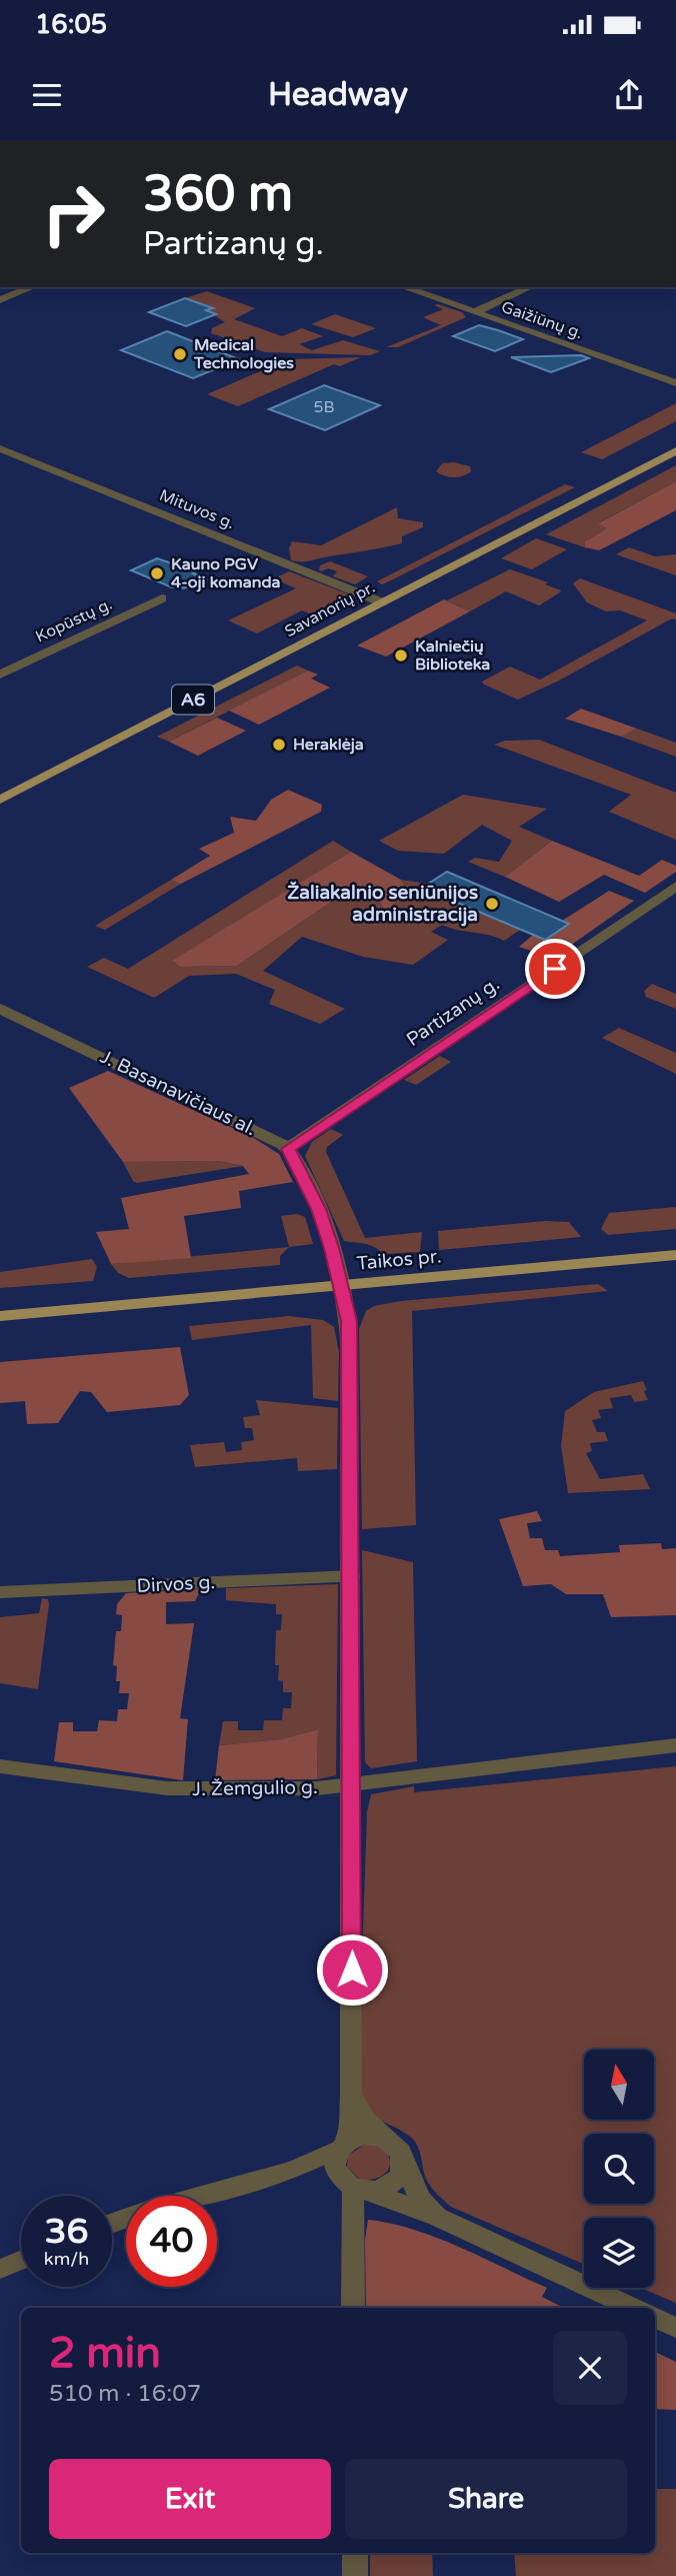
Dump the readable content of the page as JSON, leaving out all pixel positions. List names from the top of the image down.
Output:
{
  "streets": {
    "main road": ["Savanorių pr.", "A6", "Taikos pr."],
    "street": [
      "Gaižiūnų g.",
      "Mituvos g.",
      "Kopūstų g.",
      "Partizanų g.",
      "J. Basanavičiaus al.",
      "Dirvos g.",
      "J. Žemgulio g."
    ]
  },
  "crossings": [
    ["Mituvos g.", "Savanorių pr."],
    ["Partizanų g.", "J. Basanavičiaus al."]
  ],
  "places": [
    "Medical Technologies",
    "Kauno PGV 4-oji komanda",
    "Kalniečių Biblioteka",
    "Heraklėja",
    "Žaliakalnio seniūnijos administracija"
  ],
  "house_numbers": ["5B"],
  "north": "top",
  "page": {
    "status": "16:05",
    "header": "Headway",
    "turn": ["360 m", "Partizanų g."],
    "speed": "36 km/h",
    "limit": "40",
    "heading": ["2 min", "510 m · 16:07"],
    "buttons": ["Exit", "Share"]
  }
}
